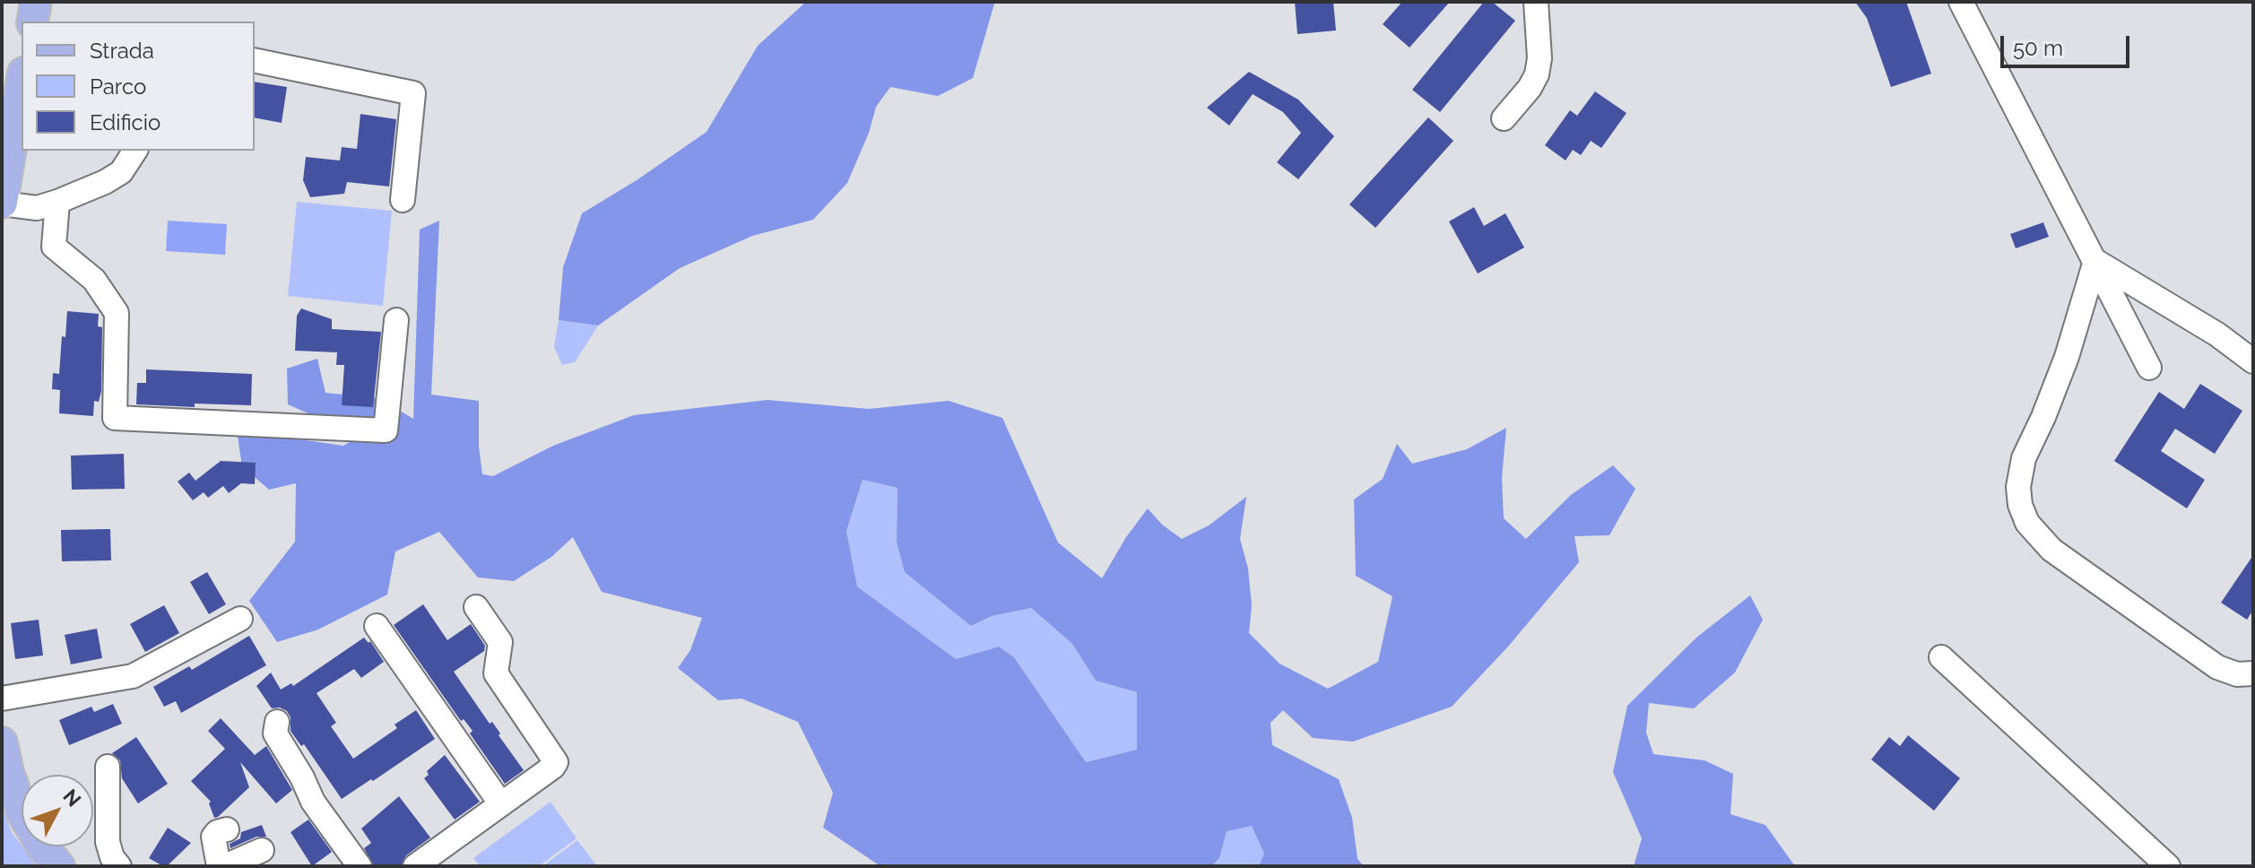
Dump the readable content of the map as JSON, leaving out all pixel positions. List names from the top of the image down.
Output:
{
  "legend": ["Strada", "Parco", "Edificio"],
  "scale_bar": "50 m",
  "north": "top right"
}
